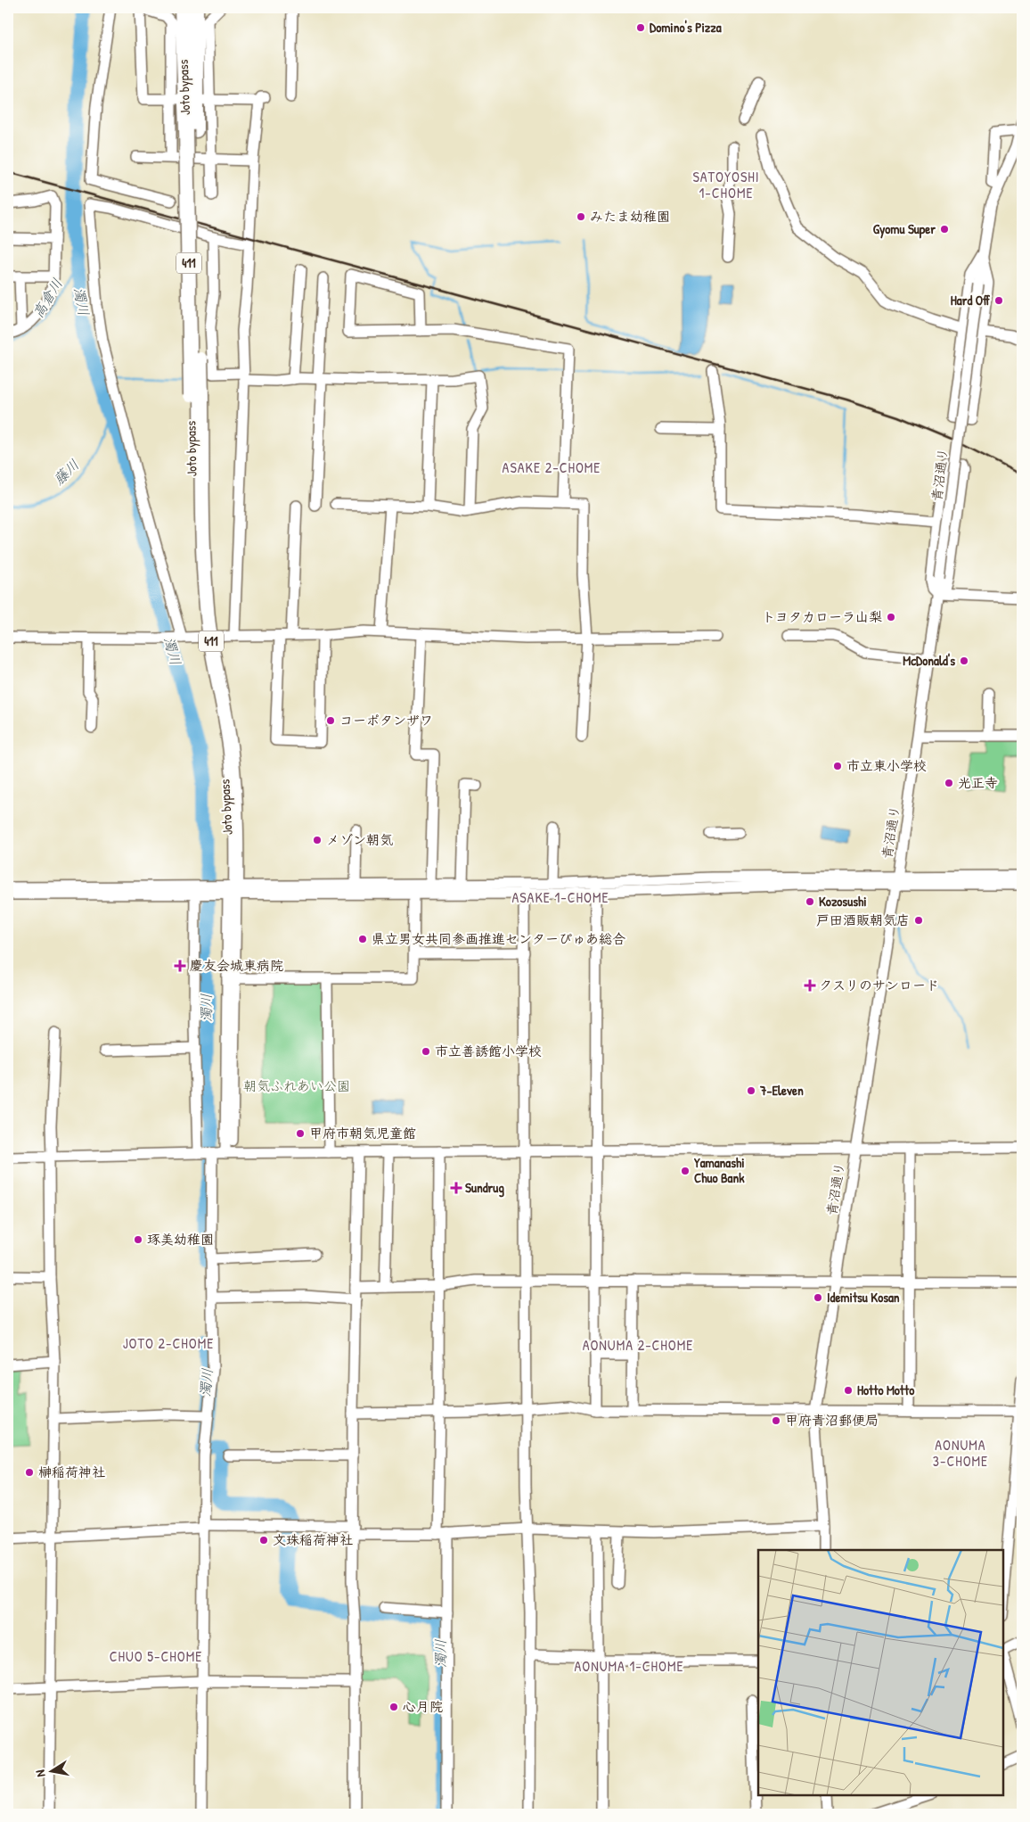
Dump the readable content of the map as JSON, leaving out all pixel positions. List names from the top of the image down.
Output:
{
  "streets": {
    "highway": ["Joto bypass", "411"],
    "street": ["青沼通り"]
  },
  "districts": [
    "SATOYOSHI 1-CHOME",
    "ASAKE 2-CHOME",
    "ASAKE 1-CHOME",
    "JOTO 2-CHOME",
    "AONUMA 2-CHOME",
    "AONUMA 3-CHOME",
    "CHUO 5-CHOME",
    "AONUMA 1-CHOME"
  ],
  "water": ["高倉川", "濁川", "藤川"],
  "parks": ["朝気ふれあい公園"],
  "places": {
    "other": [
      "Domino's Pizza",
      "みたま幼稚園",
      "Gyomu Super",
      "Hard Off",
      "トヨタカローラ山梨",
      "McDonald's",
      "コーポタンザワ",
      "市立東小学校",
      "光正寺",
      "メゾン朝気",
      "Kozosushi",
      "戸田酒販朝気店",
      "県立男女共同参画推進センターぴゅあ総合",
      "市立善誘館小学校",
      "7-Eleven",
      "甲府市朝気児童館",
      "Yamanashi Chuo Bank",
      "琢美幼稚園",
      "Idemitsu Kosan",
      "Hotto Motto",
      "甲府青沼郵便局",
      "榊稲荷神社",
      "文珠稲荷神社",
      "心月院"
    ],
    "health": ["慶友会城東病院", "クスリのサンロード", "Sundrug"]
  },
  "north": "left"
}
